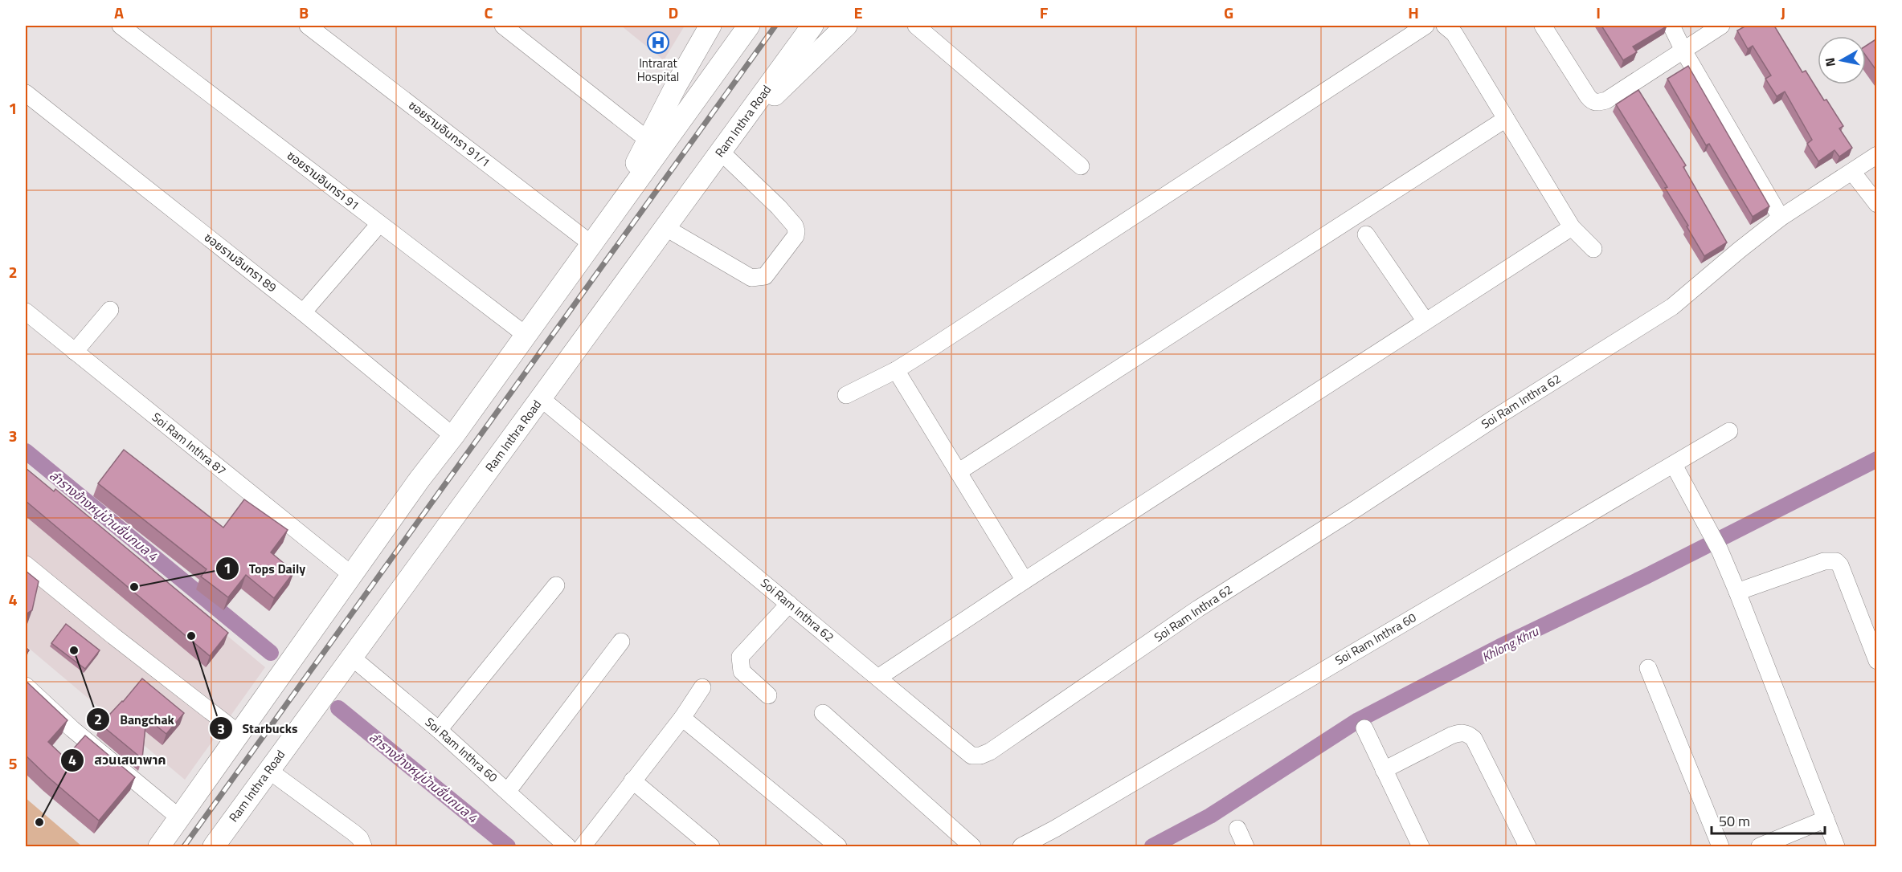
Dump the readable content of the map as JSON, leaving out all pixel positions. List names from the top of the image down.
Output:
{
  "streets": {
    "main road": ["Ram Inthra Road"],
    "street": [
      "ซอยรามอินทรา 91/1",
      "ซอยรามอินทรา 91",
      "ซอยรามอินทรา 89",
      "Soi Ram Inthra 62",
      "Soi Ram Inthra 87",
      "Soi Ram Inthra 60"
    ]
  },
  "crossings": [
    ["Ram Inthra Road", "Soi Ram Inthra 62"],
    ["Ram Inthra Road", "Soi Ram Inthra 60"]
  ],
  "water": ["ลำรางข้างหมู่บ้านชื่นกมล 4", "Khlong Khru"],
  "places": {
    "hospital": ["Intrarat Hospital"],
    "other": [
      "Tops Daily",
      "Starbucks",
      "Bangchak",
      "สวนเสนาพาค"
    ]
  },
  "scale_bar": "50 m",
  "north": "left",
  "grid": {
    "columns": [
      "A",
      "B",
      "C",
      "D",
      "E",
      "F",
      "G",
      "H",
      "I",
      "J"
    ],
    "rows": [
      "1",
      "2",
      "3",
      "4",
      "5"
    ]
  }
}
